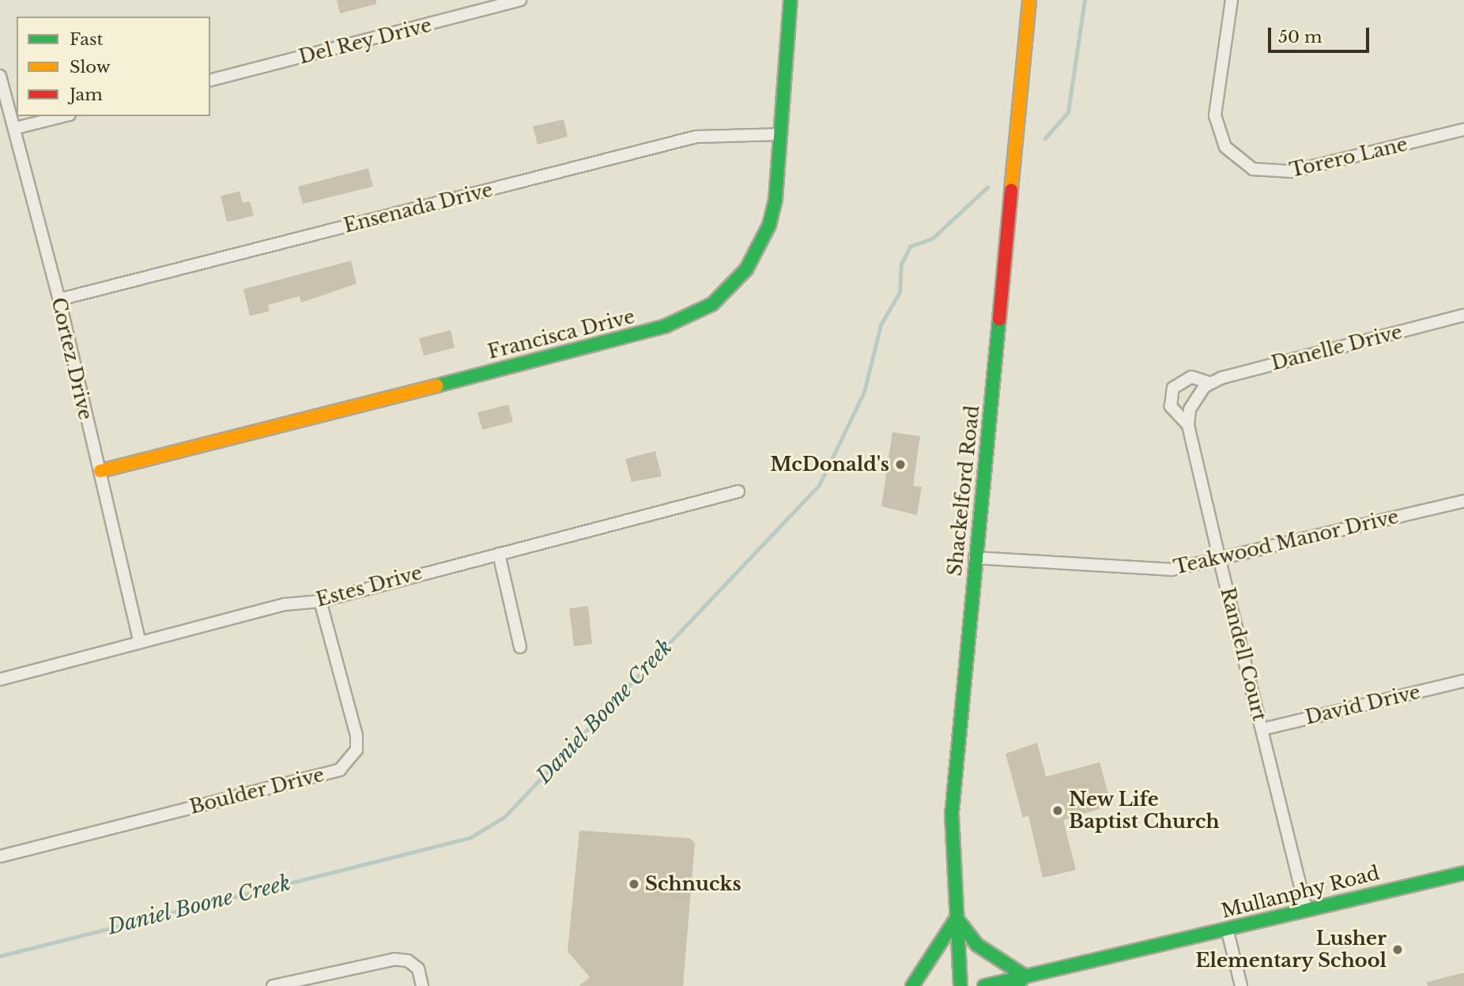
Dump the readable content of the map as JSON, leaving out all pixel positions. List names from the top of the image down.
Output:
{
  "streets": {
    "street": [
      "Del Rey Drive",
      "Torero Lane",
      "Ensenada Drive",
      "Francisca Drive",
      "Danelle Drive",
      "Cortez Drive",
      "Shackelford Road",
      "Teakwood Manor Drive",
      "Estes Drive",
      "Randell Court",
      "David Drive",
      "Boulder Drive",
      "Mullanphy Road"
    ]
  },
  "crossings": [
    ["Ensenada Drive", "Francisca Drive"],
    ["Ensenada Drive", "Cortez Drive"],
    ["Francisca Drive", "Cortez Drive"],
    ["Danelle Drive", "Randell Court"],
    ["Cortez Drive", "Estes Drive"],
    ["Shackelford Road", "Teakwood Manor Drive"],
    ["Teakwood Manor Drive", "Randell Court"],
    ["Estes Drive", "Boulder Drive"],
    ["Randell Court", "David Drive"],
    ["Randell Court", "Mullanphy Road"]
  ],
  "water": ["Daniel Boone Creek"],
  "places": [
    "McDonald's",
    "New Life Baptist Church",
    "Schnucks",
    "Lusher Elementary School"
  ],
  "legend": ["Fast", "Slow", "Jam"],
  "scale_bar": "50 m"
}
